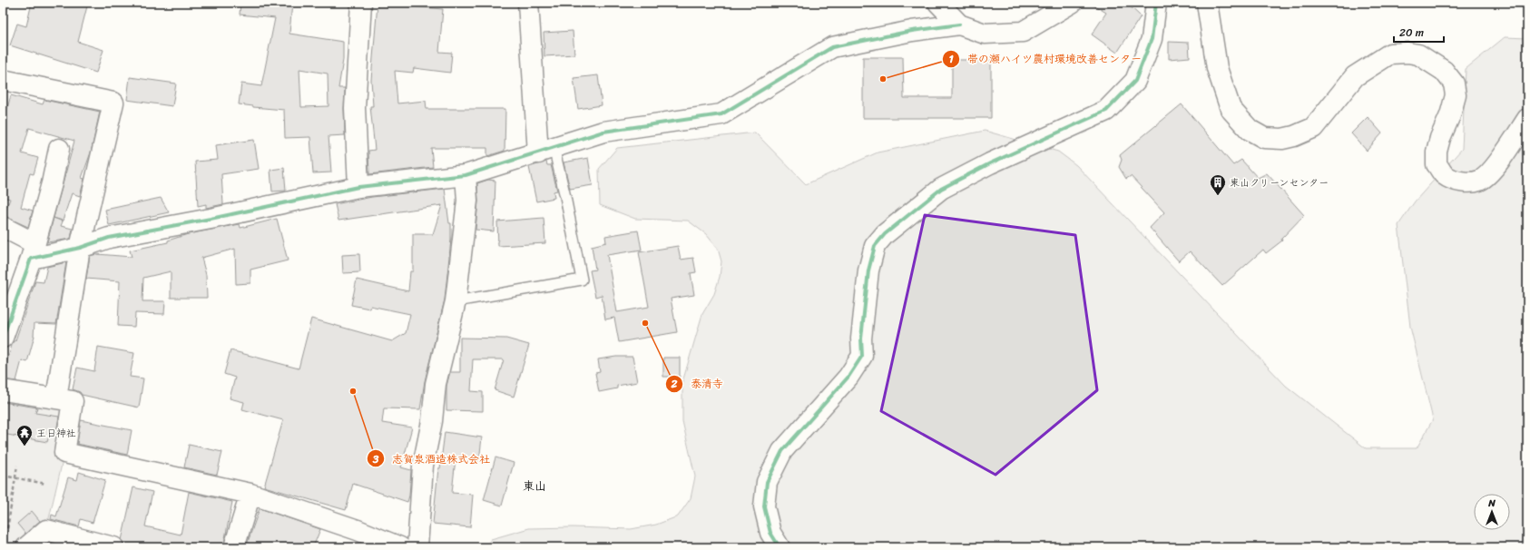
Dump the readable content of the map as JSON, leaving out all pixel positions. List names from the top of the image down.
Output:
{
  "districts": ["東山"],
  "places": {
    "other": ["帯の瀬ハイツ農村環境改善センター", "泰清寺", "志賀泉酒造株式会社"],
    "building": ["東山クリーンセンター"],
    "temple": ["王日神社"]
  },
  "scale_bar": "20 m",
  "north": "top"
}
